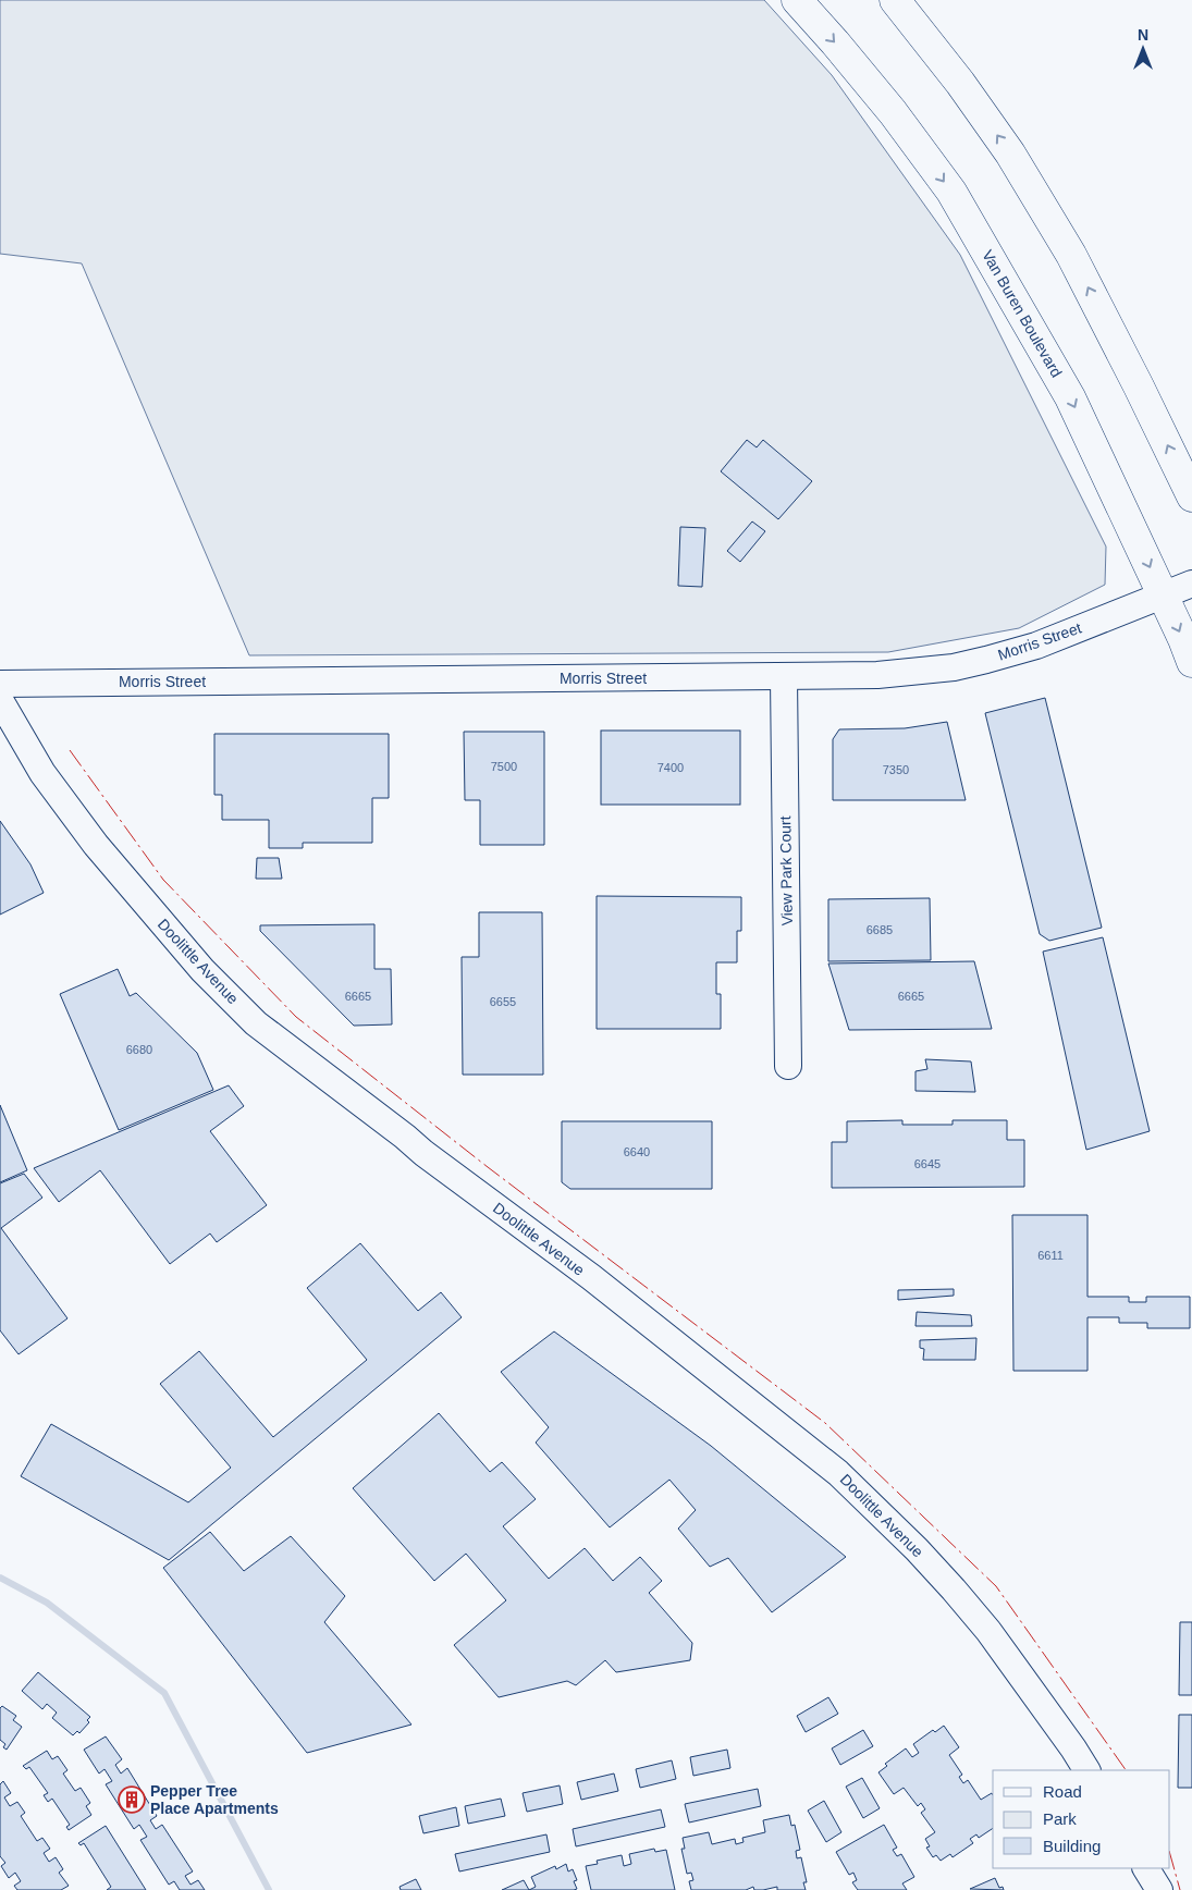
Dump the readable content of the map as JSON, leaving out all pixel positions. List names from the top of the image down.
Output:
{
  "streets": {
    "main road": ["Van Buren Boulevard"],
    "street": ["Morris Street", "View Park Court", "Doolittle Avenue"]
  },
  "crossings": [
    ["Van Buren Boulevard", "Morris Street"],
    ["Morris Street", "View Park Court"]
  ],
  "places": {
    "building": ["Pepper Tree Place Apartments"]
  },
  "house_numbers": [
    "7500",
    "7400",
    "7350",
    "6685",
    "6665",
    "6665",
    "6655",
    "6680",
    "6640",
    "6645",
    "6611"
  ],
  "legend": ["Road", "Park", "Building"],
  "north": "top"
}
